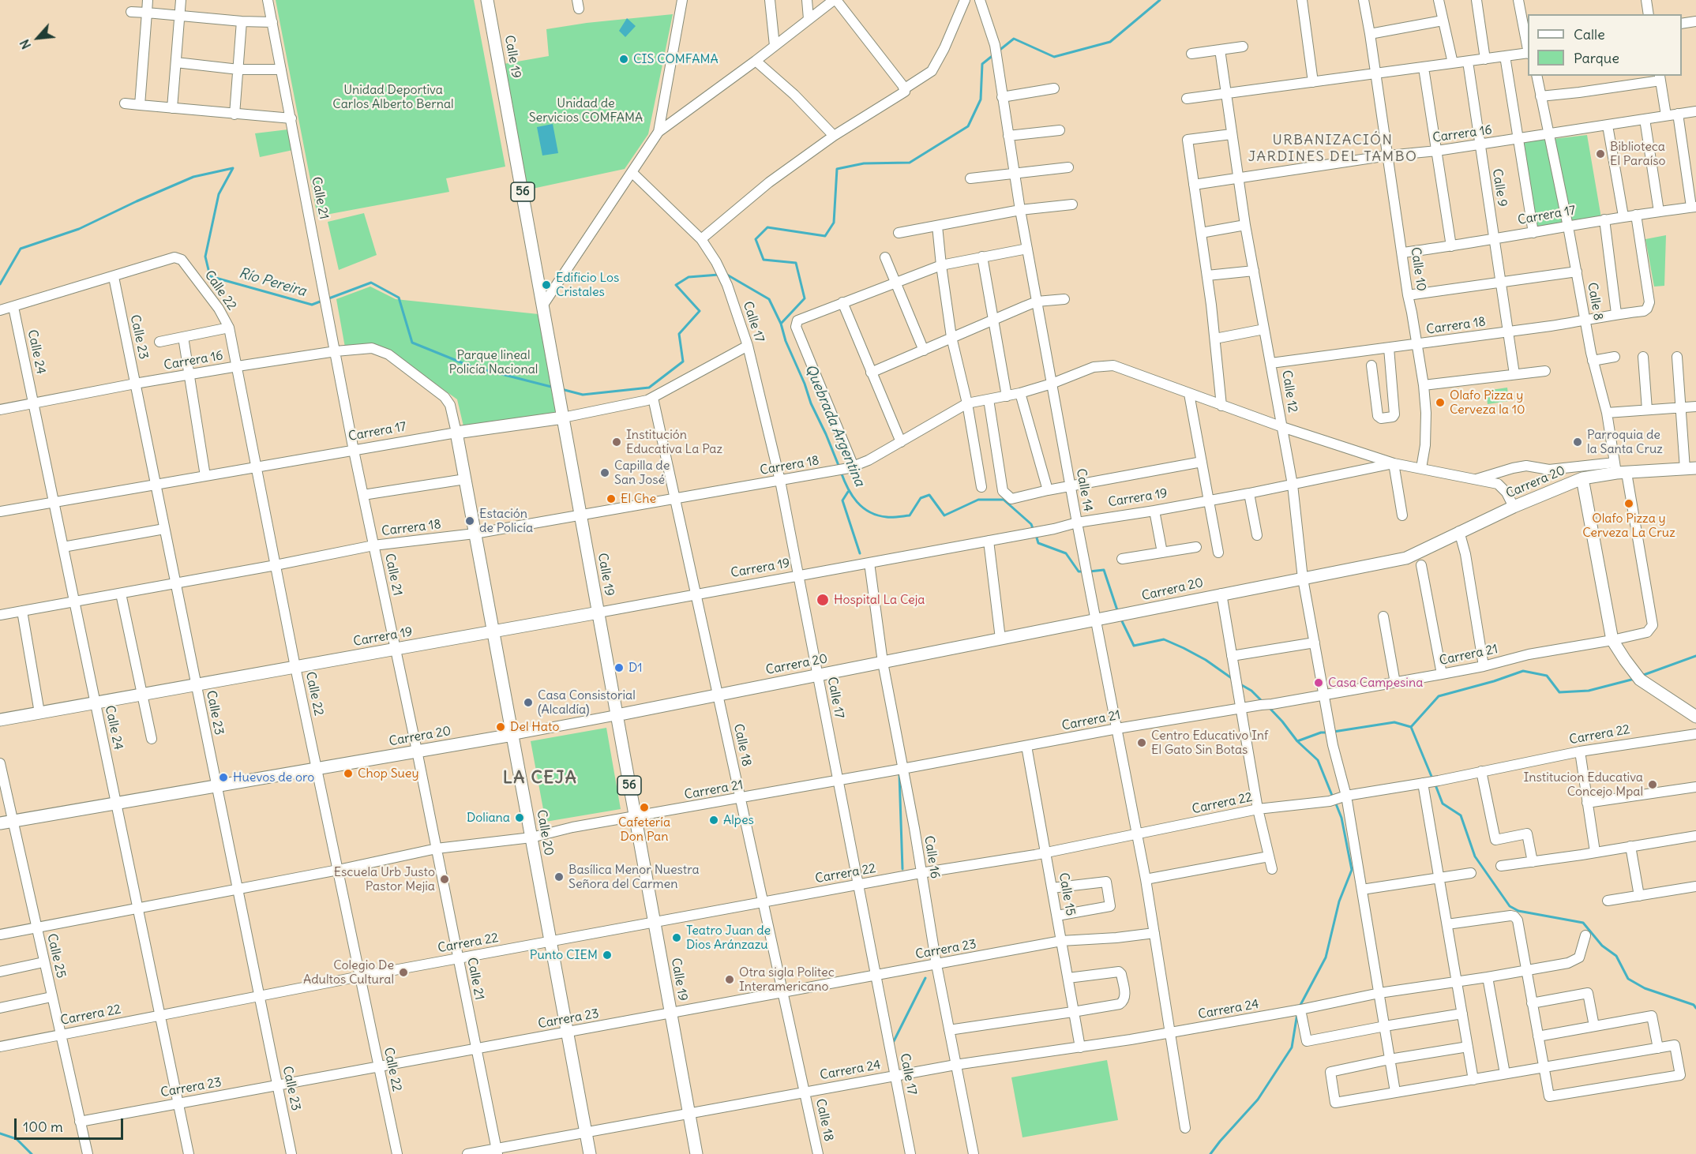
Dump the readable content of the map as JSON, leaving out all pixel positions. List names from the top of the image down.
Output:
{
  "streets": {
    "main road": [
      "Calle 19",
      "56",
      "Carrera 17",
      "Carrera 20",
      "Carrera 19",
      "Calle 20"
    ],
    "street": [
      "Carrera 16",
      "Calle 9",
      "Calle 21",
      "Calle 10",
      "Calle 22",
      "Calle 8",
      "Calle 17",
      "Carrera 18",
      "Calle 23",
      "Calle 24",
      "Calle 12",
      "Calle 14",
      "Carrera 21",
      "Carrera 22",
      "Calle 18",
      "Calle 16",
      "Calle 15",
      "Carrera 23",
      "Calle 25",
      "Carrera 24"
    ]
  },
  "crossings": [
    ["Calle 19", "Carrera 17"],
    ["Calle 19", "Carrera 18"],
    ["Calle 19", "Carrera 20"],
    ["Calle 19", "Carrera 19"],
    ["Calle 19", "Carrera 21"],
    ["Calle 19", "Carrera 22"],
    ["Calle 19", "Carrera 23"],
    ["Calle 19", "Carrera 24"],
    ["Carrera 16", "Calle 9"],
    ["Carrera 16", "Calle 21"],
    ["Carrera 16", "Carrera 17"],
    ["Carrera 16", "Calle 10"],
    ["Carrera 16", "Calle 22"],
    ["Carrera 16", "Calle 8"],
    ["Carrera 16", "Calle 23"],
    ["Carrera 16", "Calle 24"],
    ["Carrera 16", "Calle 12"],
    ["Carrera 16", "Calle 20"],
    ["Calle 9", "Carrera 17"],
    ["Calle 9", "Carrera 18"],
    ["Calle 21", "Carrera 17"],
    ["Calle 21", "Carrera 18"],
    ["Calle 21", "Carrera 20"],
    ["Calle 21", "Carrera 19"],
    ["Calle 21", "Carrera 21"],
    ["Calle 21", "Carrera 22"],
    ["Calle 21", "Carrera 23"],
    ["Calle 21", "Carrera 24"],
    ["Carrera 17", "Calle 10"],
    ["Carrera 17", "Calle 22"],
    ["Carrera 17", "Calle 8"],
    ["Carrera 17", "Calle 17"],
    ["Carrera 17", "Carrera 18"],
    ["Carrera 17", "Calle 23"],
    ["Carrera 17", "Calle 24"],
    ["Carrera 17", "Calle 18"],
    ["Carrera 17", "Calle 20"],
    ["Calle 10", "Carrera 18"],
    ["Calle 10", "Carrera 19"],
    ["Calle 22", "Carrera 18"],
    ["Calle 22", "Calle 23"],
    ["Calle 22", "Carrera 20"],
    ["Calle 22", "Carrera 19"],
    ["Calle 22", "Carrera 21"],
    ["Calle 22", "Carrera 22"],
    ["Calle 22", "Carrera 23"],
    ["Calle 8", "Carrera 18"],
    ["Calle 8", "Carrera 20"],
    ["Calle 8", "Carrera 21"],
    ["Calle 17", "Carrera 18"],
    ["Calle 17", "Carrera 20"],
    ["Calle 17", "Carrera 19"],
    ["Calle 17", "Carrera 21"],
    ["Calle 17", "Carrera 22"],
    ["Calle 17", "Carrera 23"],
    ["Calle 17", "Carrera 24"],
    ["Carrera 18", "Calle 23"],
    ["Carrera 18", "Calle 24"],
    ["Carrera 18", "Calle 12"],
    ["Carrera 18", "Calle 18"],
    ["Carrera 18", "Calle 20"],
    ["Calle 23", "Carrera 20"],
    ["Calle 23", "Carrera 19"],
    ["Calle 23", "Carrera 21"],
    ["Calle 23", "Carrera 22"],
    ["Calle 23", "Carrera 23"],
    ["Calle 24", "Carrera 20"],
    ["Calle 24", "Carrera 19"],
    ["Calle 24", "Carrera 21"],
    ["Calle 24", "Carrera 22"],
    ["Calle 24", "Carrera 23"],
    ["Calle 12", "Carrera 20"],
    ["Calle 12", "Carrera 19"],
    ["Calle 12", "Carrera 21"],
    ["Calle 12", "Carrera 22"],
    ["Calle 12", "Carrera 24"],
    ["Carrera 20", "Calle 14"],
    ["Carrera 20", "Carrera 19"],
    ["Carrera 20", "Calle 18"],
    ["Carrera 20", "Calle 20"],
    ["Carrera 20", "Calle 16"],
    ["Carrera 20", "Calle 25"],
    ["Calle 14", "Carrera 19"],
    ["Calle 14", "Carrera 21"],
    ["Calle 14", "Carrera 22"],
    ["Calle 14", "Carrera 23"],
    ["Calle 14", "Carrera 24"],
    ["Carrera 19", "Calle 18"],
    ["Carrera 19", "Calle 20"],
    ["Carrera 19", "Calle 16"],
    ["Carrera 21", "Calle 18"],
    ["Carrera 21", "Calle 20"],
    ["Carrera 21", "Calle 16"],
    ["Carrera 21", "Calle 15"],
    ["Carrera 21", "Calle 25"],
    ["Carrera 22", "Calle 18"],
    ["Carrera 22", "Calle 20"],
    ["Carrera 22", "Calle 16"],
    ["Carrera 22", "Calle 15"],
    ["Carrera 22", "Calle 25"],
    ["Calle 18", "Carrera 23"],
    ["Calle 18", "Carrera 24"],
    ["Calle 20", "Carrera 23"],
    ["Calle 20", "Carrera 24"],
    ["Calle 16", "Carrera 23"],
    ["Calle 16", "Carrera 24"],
    ["Calle 15", "Carrera 23"],
    ["Calle 15", "Carrera 24"],
    ["Carrera 23", "Calle 25"]
  ],
  "districts": ["URBANIZACIÓN JARDINES DEL TAMBO", "LA CEJA"],
  "water": ["Río Pereira", "Quebrada Argentina"],
  "parks": ["Unidad Deportiva Carlos Alberto Bernal", "Unidad de Servicios COMFAMA", "Parque lineal Policía Nacional"],
  "places": [
    "CIS COMFAMA",
    "Biblioteca El Paraíso",
    "Edificio Los Cristales",
    "Olafo Pizza y Cerveza la 10",
    "Institución Educativa La Paz",
    "Parroquia de la Santa Cruz",
    "Capilla de San José",
    "El Che",
    "Olafo Pizza y Cerveza La Cruz",
    "Estación de Policía",
    "Hospital La Ceja",
    "D1",
    "Casa Campesina",
    "Casa Consistorial (Alcaldía)",
    "Del Hato",
    "Centro Educativo Inf El Gato Sin Botas",
    "Chop Suey",
    "Huevos de oro",
    "Institucion Educativa Concejo Mpal",
    "Cafetería Don Pan",
    "Doliana",
    "Alpes",
    "Basílica Menor Nuestra Señora del Carmen",
    "Escuela Urb Justo Pastor Mejia",
    "Teatro Juan de Dios Aránzazu",
    "Punto CIEM",
    "Colegio De Adultos Cultural",
    "Otra sigla Politec Interamericano"
  ],
  "legend": ["Calle", "Parque"],
  "scale_bar": "100 m",
  "north": "bottom left"
}
